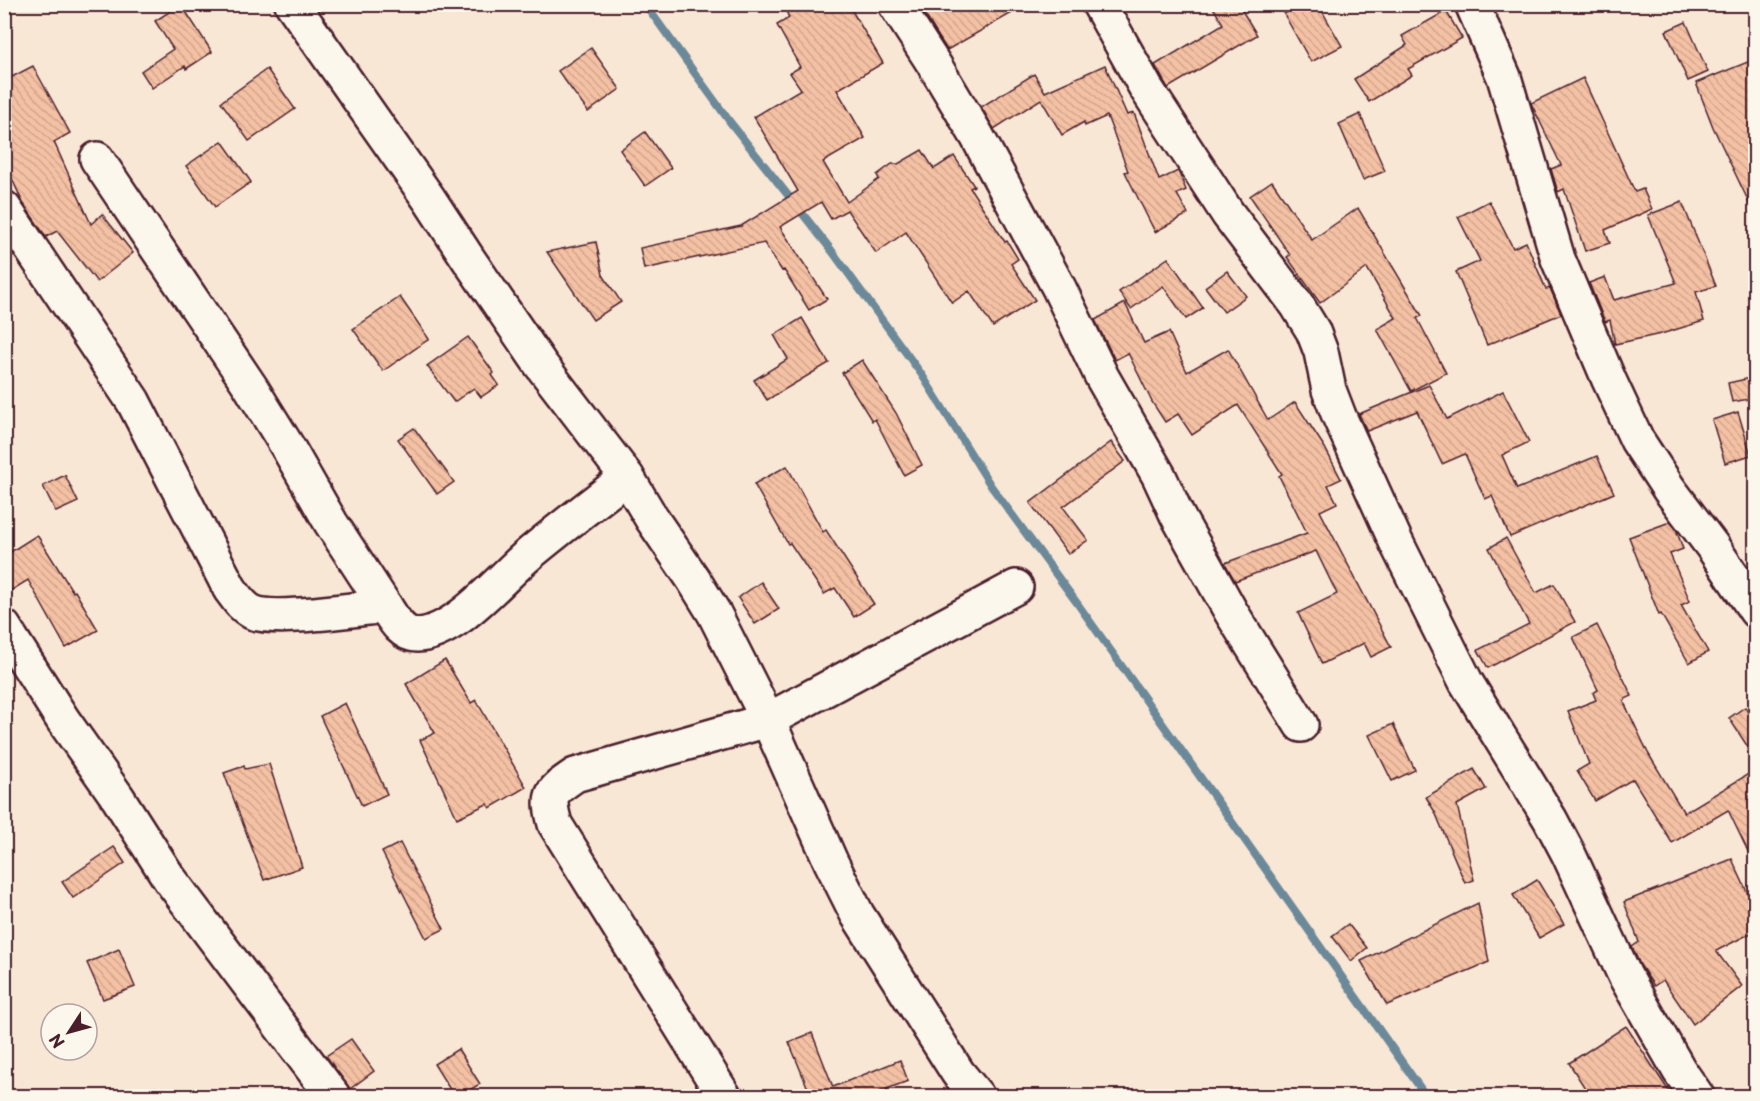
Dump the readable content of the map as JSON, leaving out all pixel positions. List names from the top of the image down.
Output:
{
  "north": "bottom left"
}
